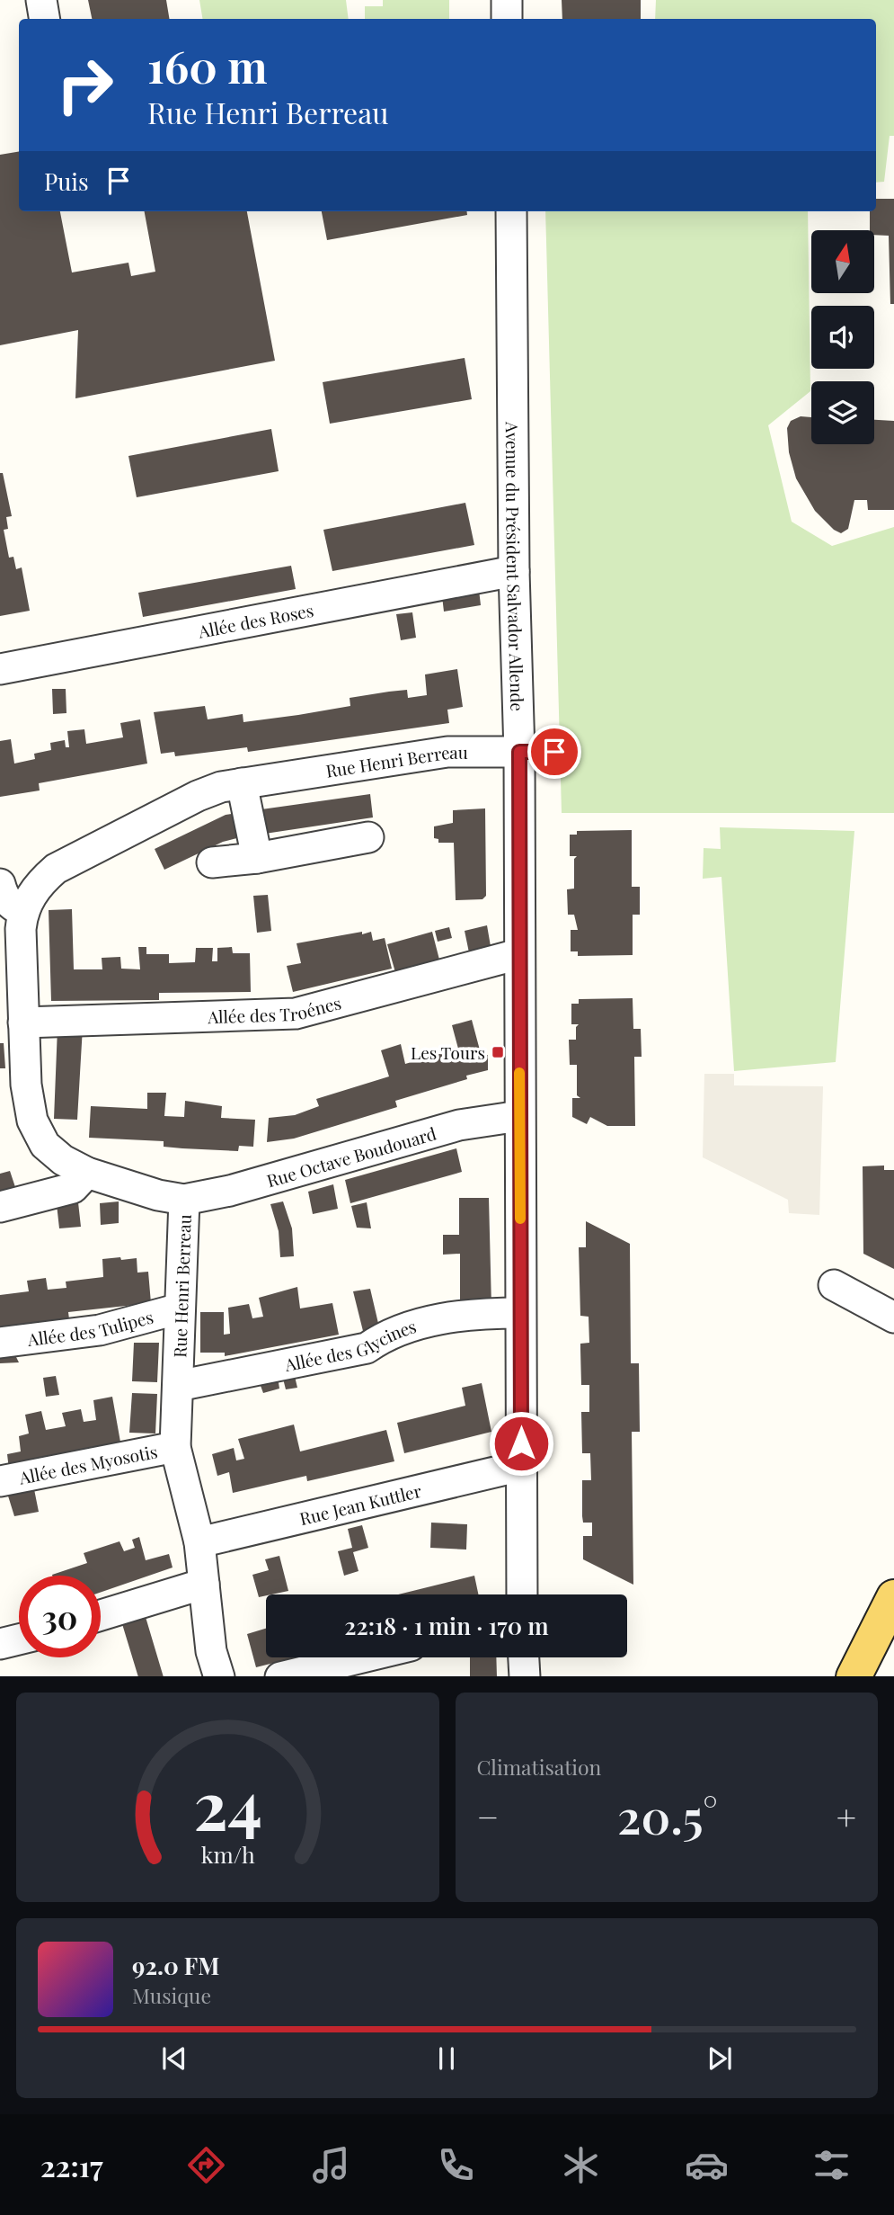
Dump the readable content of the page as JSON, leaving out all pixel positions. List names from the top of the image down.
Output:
{
  "streets": {
    "street": [
      "Avenue du Président Salvador Allende",
      "Allée des Roses",
      "Rue Henri Berreau",
      "Allée des Troénes",
      "Rue Octave Boudouard",
      "Allée des Tulipes",
      "Allée des Glycines",
      "Allée des Myosotis",
      "Rue Jean Kuttler"
    ]
  },
  "crossings": [
    ["Avenue du Président Salvador Allende", "Allée des Roses"],
    ["Avenue du Président Salvador Allende", "Rue Henri Berreau"],
    ["Avenue du Président Salvador Allende", "Allée des Troénes"],
    ["Avenue du Président Salvador Allende", "Rue Octave Boudouard"],
    ["Avenue du Président Salvador Allende", "Allée des Glycines"],
    ["Avenue du Président Salvador Allende", "Rue Jean Kuttler"],
    ["Rue Henri Berreau", "Allée des Troénes"],
    ["Rue Henri Berreau", "Rue Octave Boudouard"],
    ["Rue Henri Berreau", "Allée des Tulipes"],
    ["Rue Henri Berreau", "Allée des Glycines"],
    ["Rue Henri Berreau", "Allée des Myosotis"],
    ["Rue Henri Berreau", "Rue Jean Kuttler"]
  ],
  "places": {
    "transit": ["Les Tours"]
  },
  "north": "top",
  "page": {
    "turn": ["160 m", "Rue Henri Berreau"],
    "then": "Puis",
    "limit": "30",
    "trip": "22:18 · 1 min · 170 m",
    "tile": "Climatisation",
    "heat": ["−", "20.5°", "+"],
    "song": ["92.0 FM", "Musique"],
    "tabs": "22:17",
    "gauge": ["24", "km/h"]
  }
}
